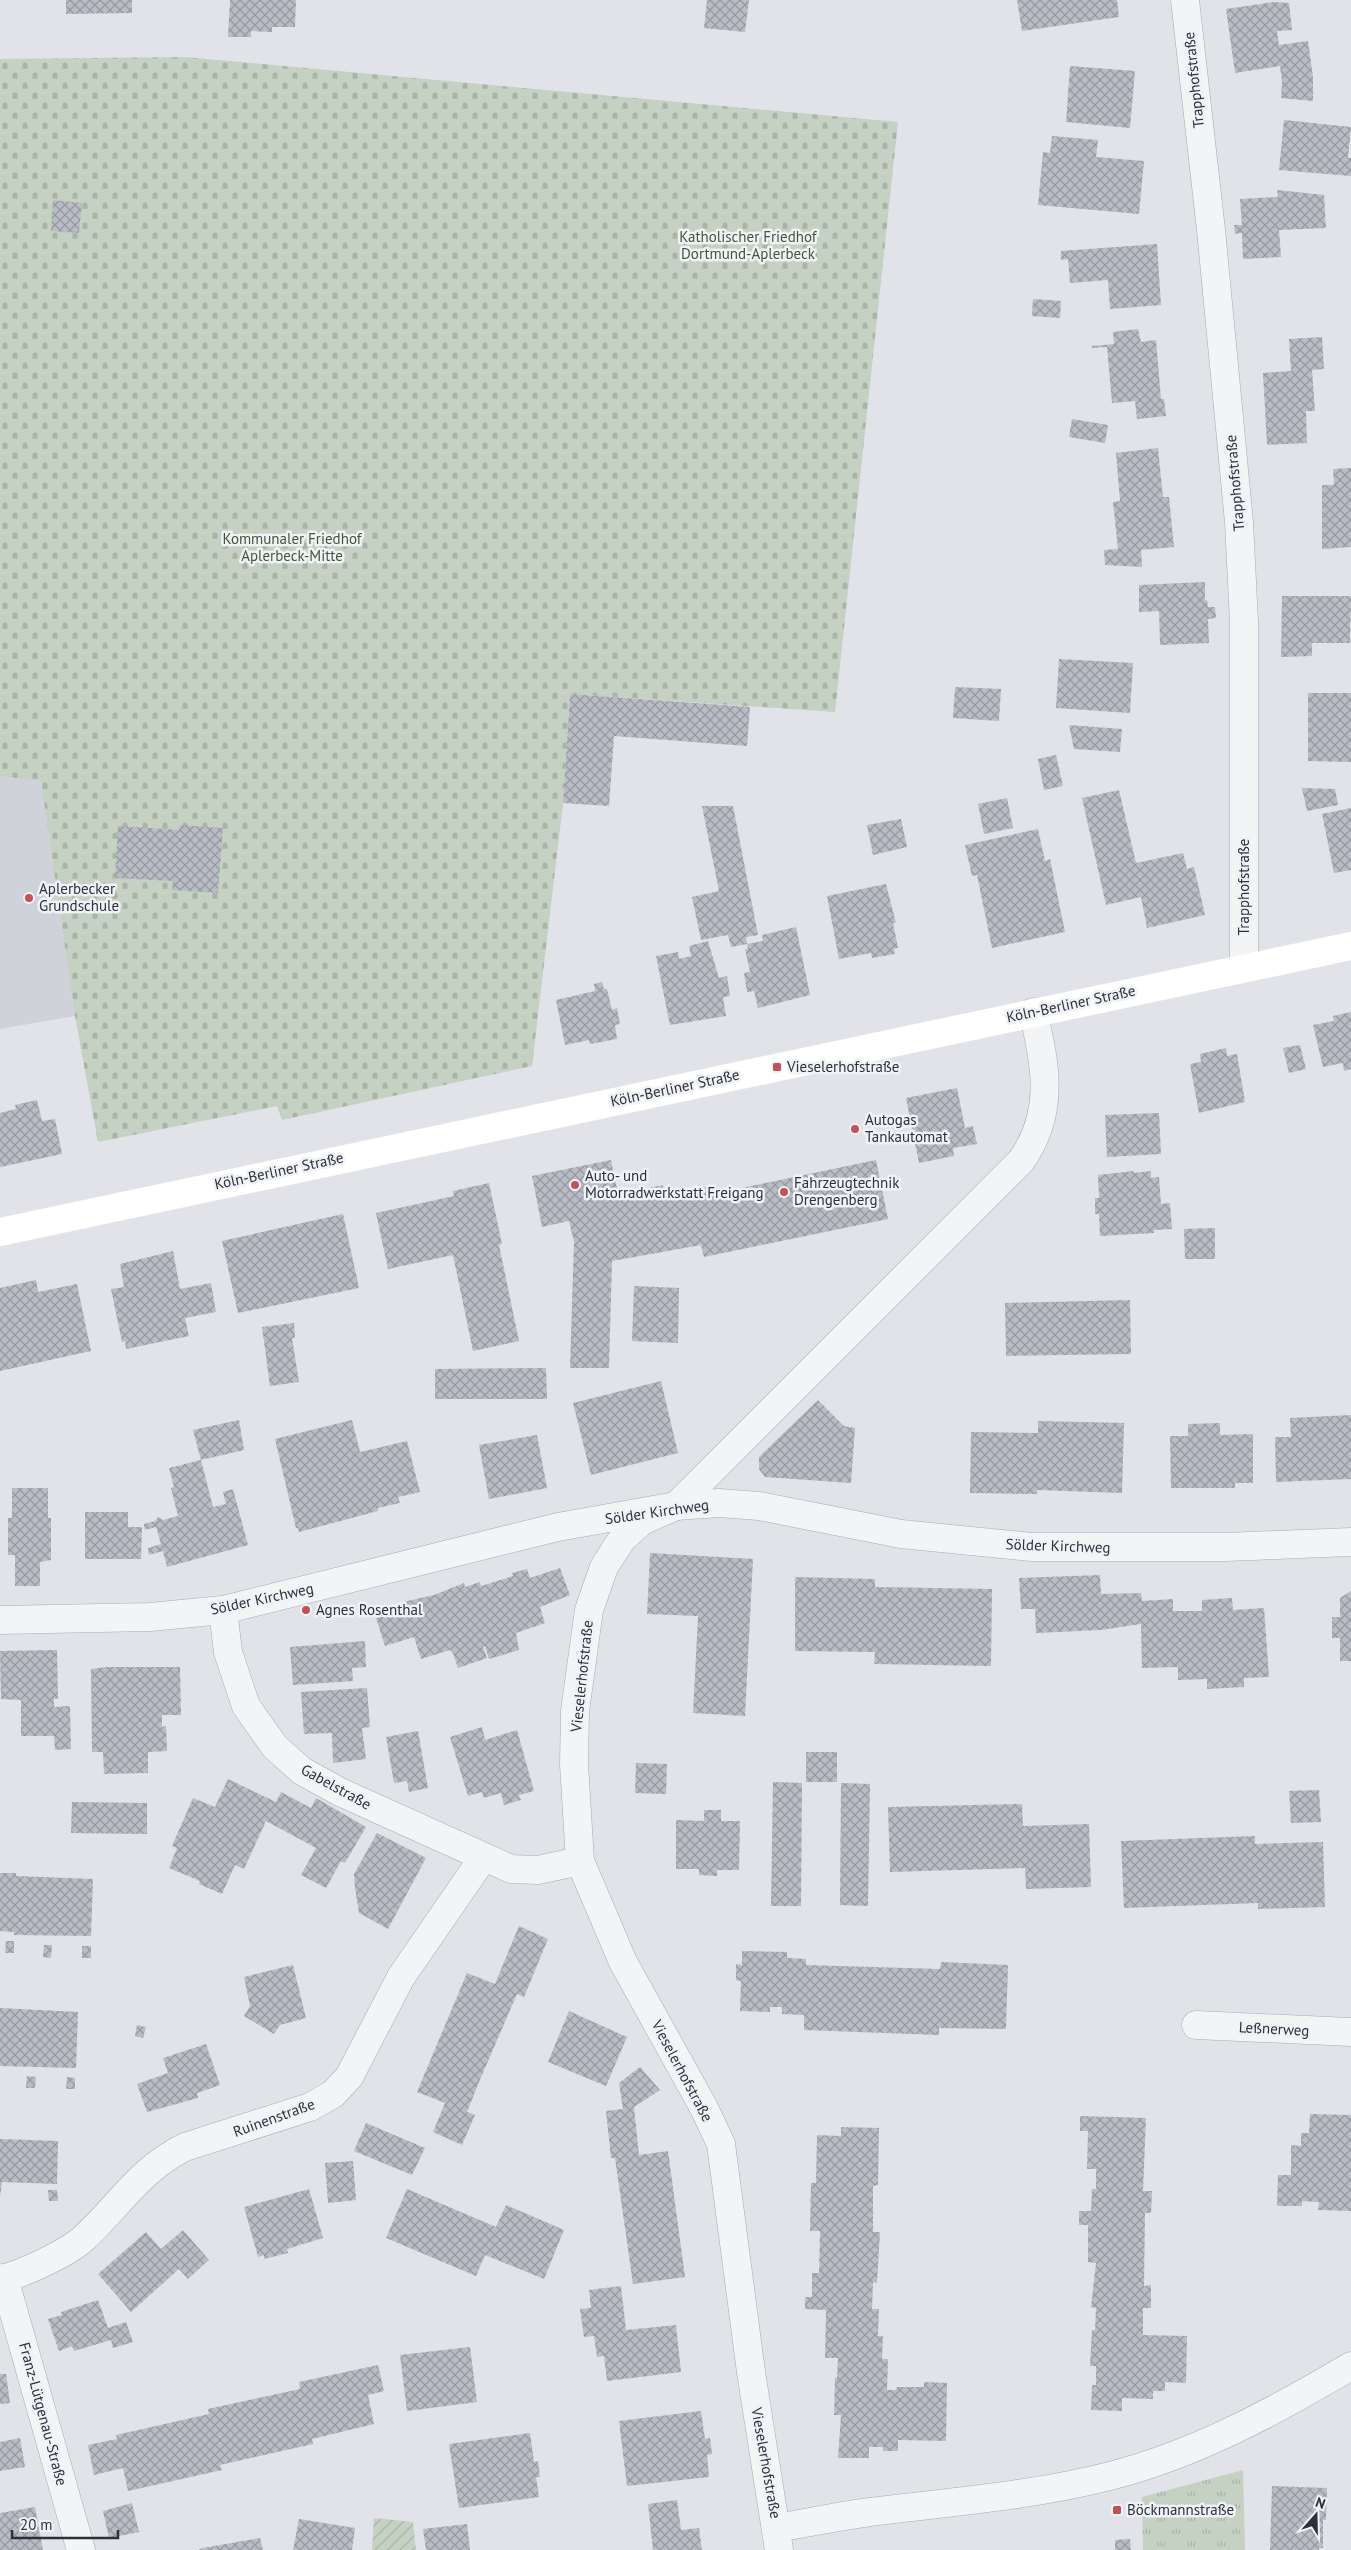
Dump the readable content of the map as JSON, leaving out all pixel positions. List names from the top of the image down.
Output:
{
  "streets": {
    "main road": ["Köln-Berliner Straße"],
    "street": [
      "Trapphofstraße",
      "Sölder Kirchweg",
      "Vieselerhofstraße",
      "Gabelstraße",
      "Leßnerweg",
      "Ruinenstraße",
      "Franz-Lütgenau-Straße"
    ]
  },
  "crossings": [
    ["Trapphofstraße", "Köln-Berliner Straße"],
    ["Köln-Berliner Straße", "Vieselerhofstraße"],
    ["Sölder Kirchweg", "Vieselerhofstraße"],
    ["Sölder Kirchweg", "Gabelstraße"],
    ["Gabelstraße", "Ruinenstraße"],
    ["Ruinenstraße", "Franz-Lütgenau-Straße"]
  ],
  "parks": ["Katholischer Friedhof Dortmund-Aplerbeck", "Kommunaler Friedhof Aplerbeck-Mitte"],
  "places": {
    "other": [
      "Aplerbecker Grundschule",
      "Autogas Tankautomat",
      "Auto- und Motorradwerkstatt Freigang",
      "Fahrzeugtechnik Drengenberg",
      "Agnes Rosenthal"
    ],
    "transit": ["Vieselerhofstraße", "Böckmannstraße"]
  },
  "scale_bar": "20 m",
  "north": "top"
}
